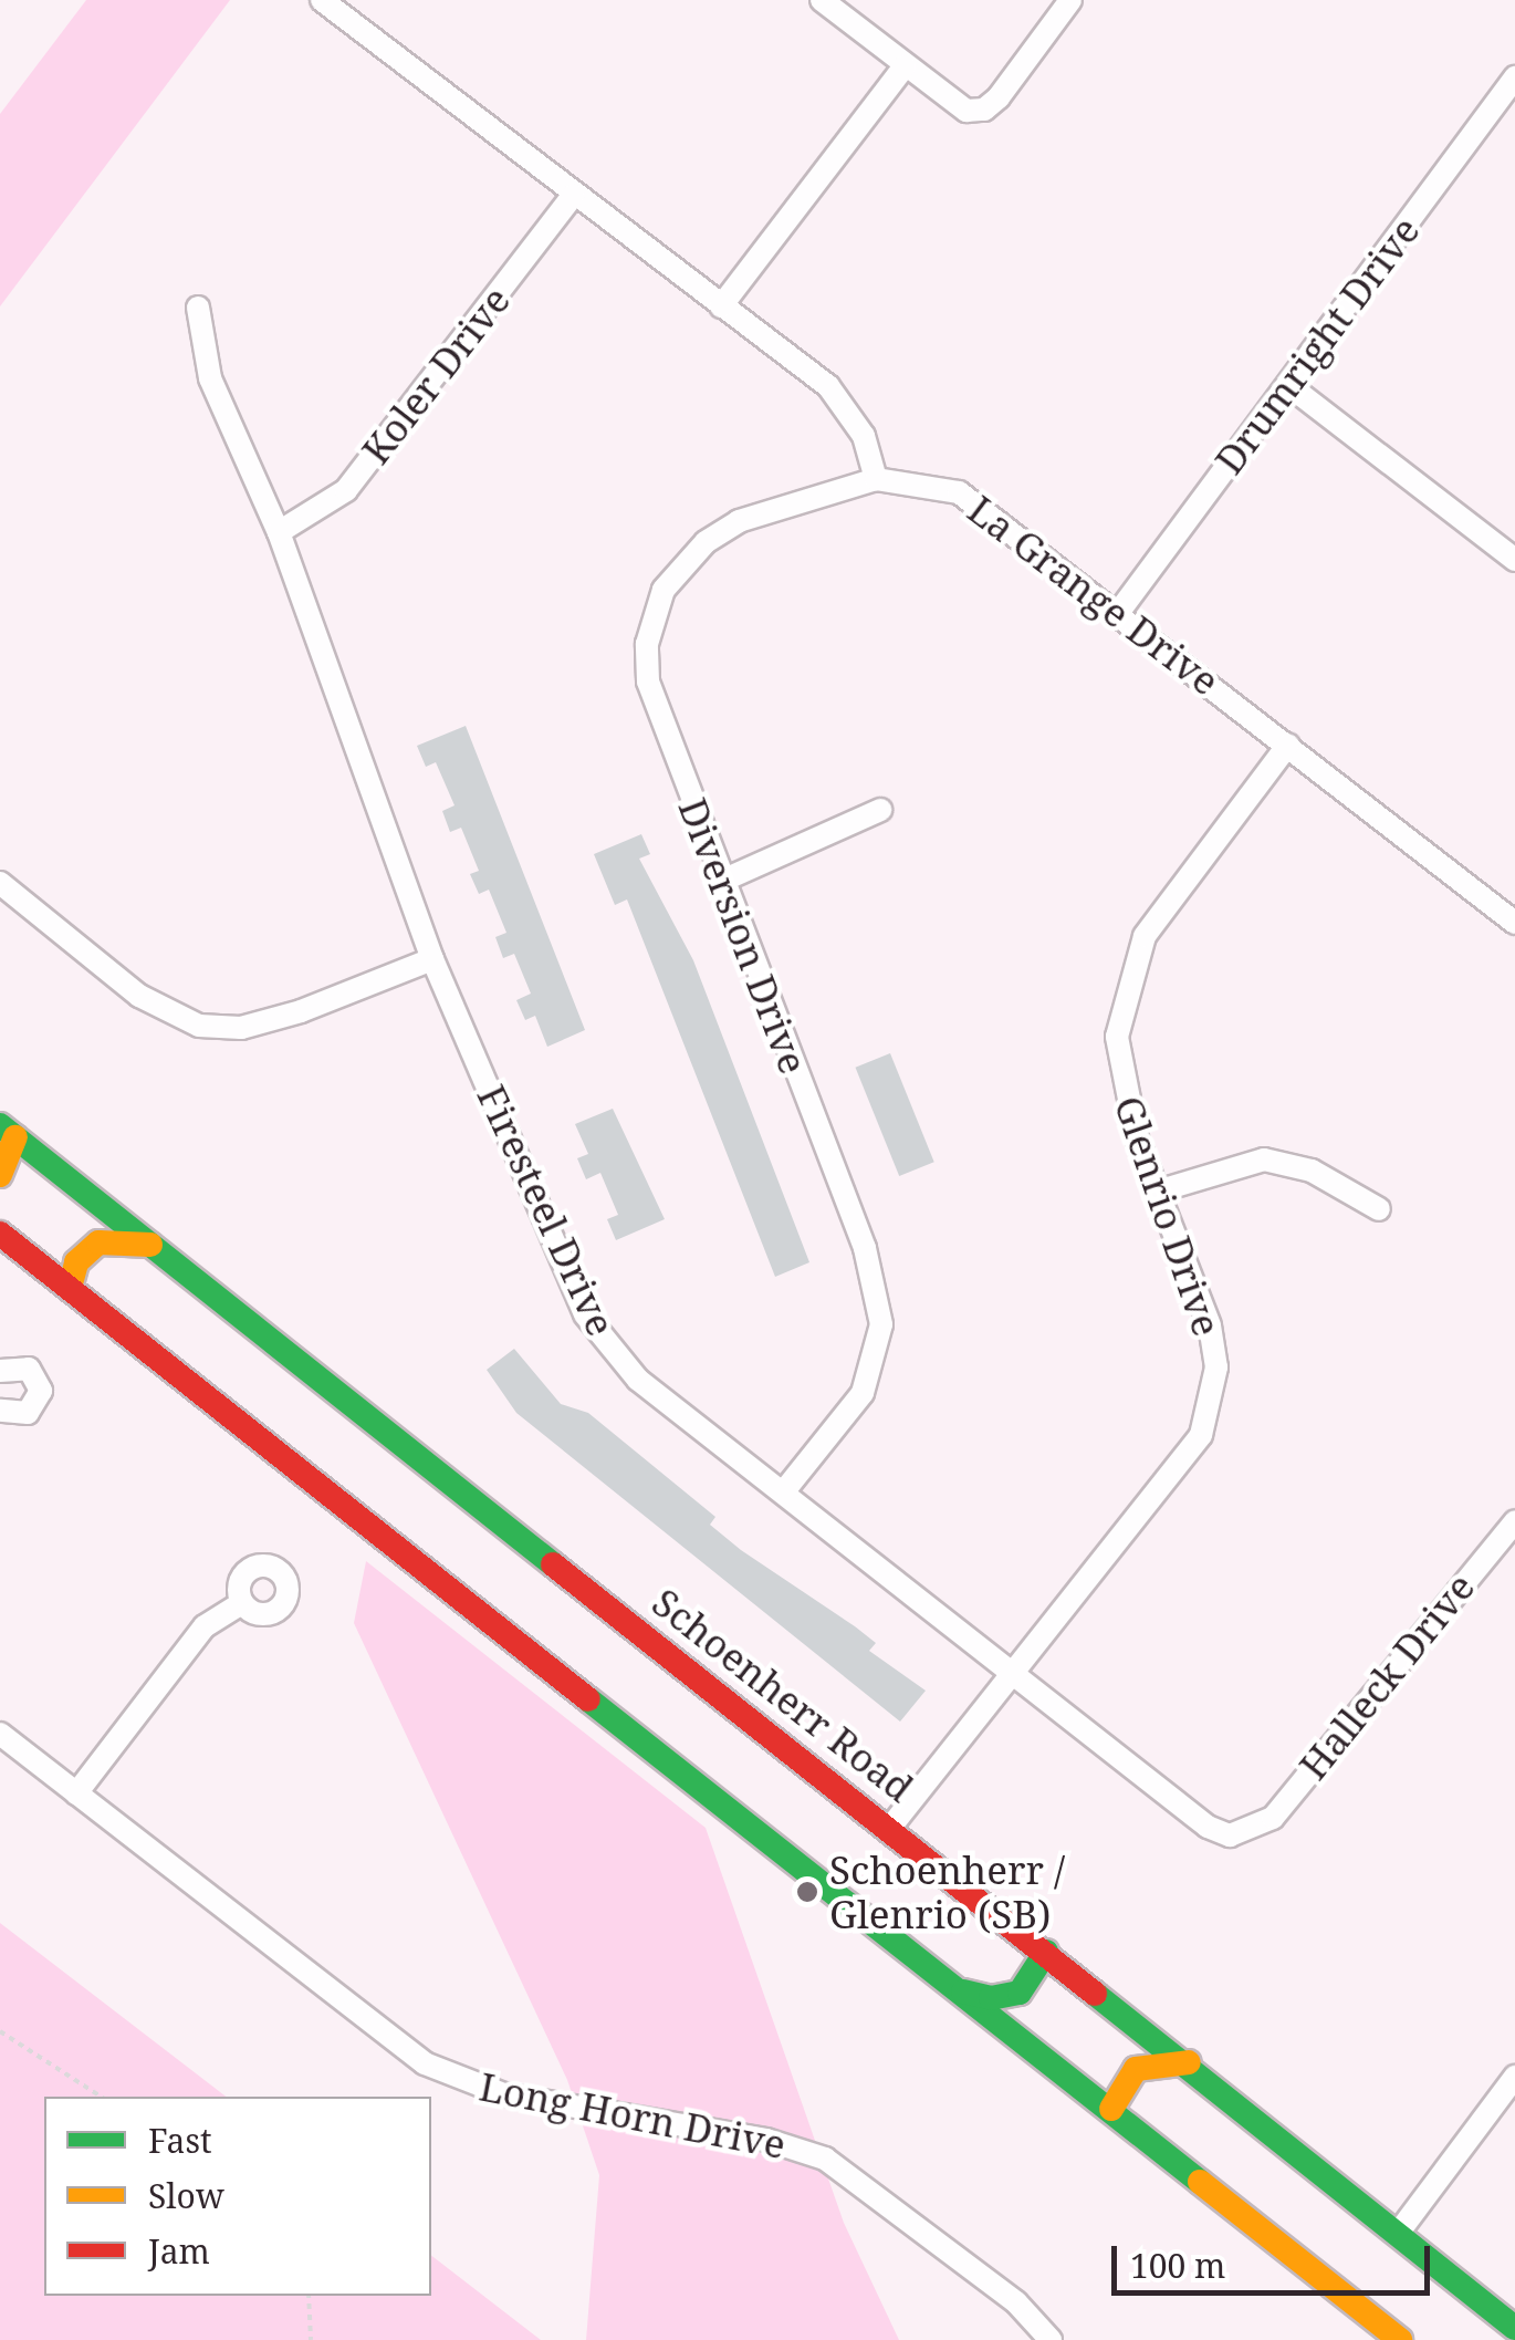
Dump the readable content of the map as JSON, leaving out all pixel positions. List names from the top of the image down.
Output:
{
  "streets": {
    "main road": ["Schoenherr Road"],
    "street": [
      "Drumright Drive",
      "Koler Drive",
      "La Grange Drive",
      "Diversion Drive",
      "Firesteel Drive",
      "Glenrio Drive",
      "Halleck Drive",
      "Long Horn Drive"
    ]
  },
  "crossings": [
    ["Drumright Drive", "La Grange Drive"],
    ["Koler Drive", "Firesteel Drive"],
    ["La Grange Drive", "Diversion Drive"],
    ["La Grange Drive", "Glenrio Drive"],
    ["Diversion Drive", "Firesteel Drive"],
    ["Firesteel Drive", "Glenrio Drive"],
    ["Firesteel Drive", "Halleck Drive"],
    ["Glenrio Drive", "Schoenherr Road"]
  ],
  "places": ["Schoenherr / Glenrio (SB)"],
  "legend": ["Fast", "Slow", "Jam"],
  "scale_bar": "100 m"
}
